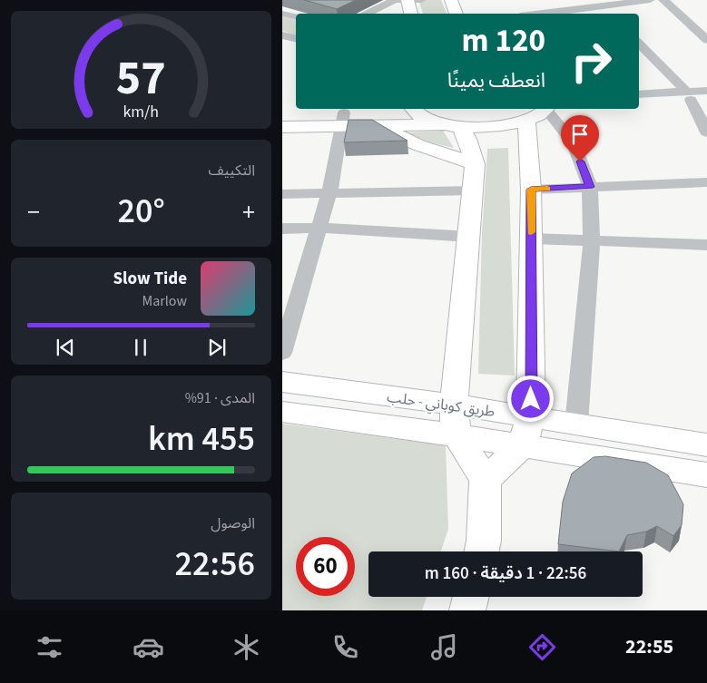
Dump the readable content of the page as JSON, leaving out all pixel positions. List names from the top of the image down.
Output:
{
  "streets": {
    "main road": ["طريق كوباني - حلب"]
  },
  "page": {
    "turn": ["120 m", "انعطف يمينًا"],
    "tile": [
      "التكييف",
      ["المدى · 91%", "455 km"],
      ["الوصول", "22:56"]
    ],
    "heat": ["−", "20°", "+"],
    "song": ["Slow Tide", "Marlow"],
    "limit": "60",
    "trip": "22:56 · 1 دقيقة · 160 m",
    "tabs": "22:55",
    "gauge": ["57", "km/h"]
  }
}
